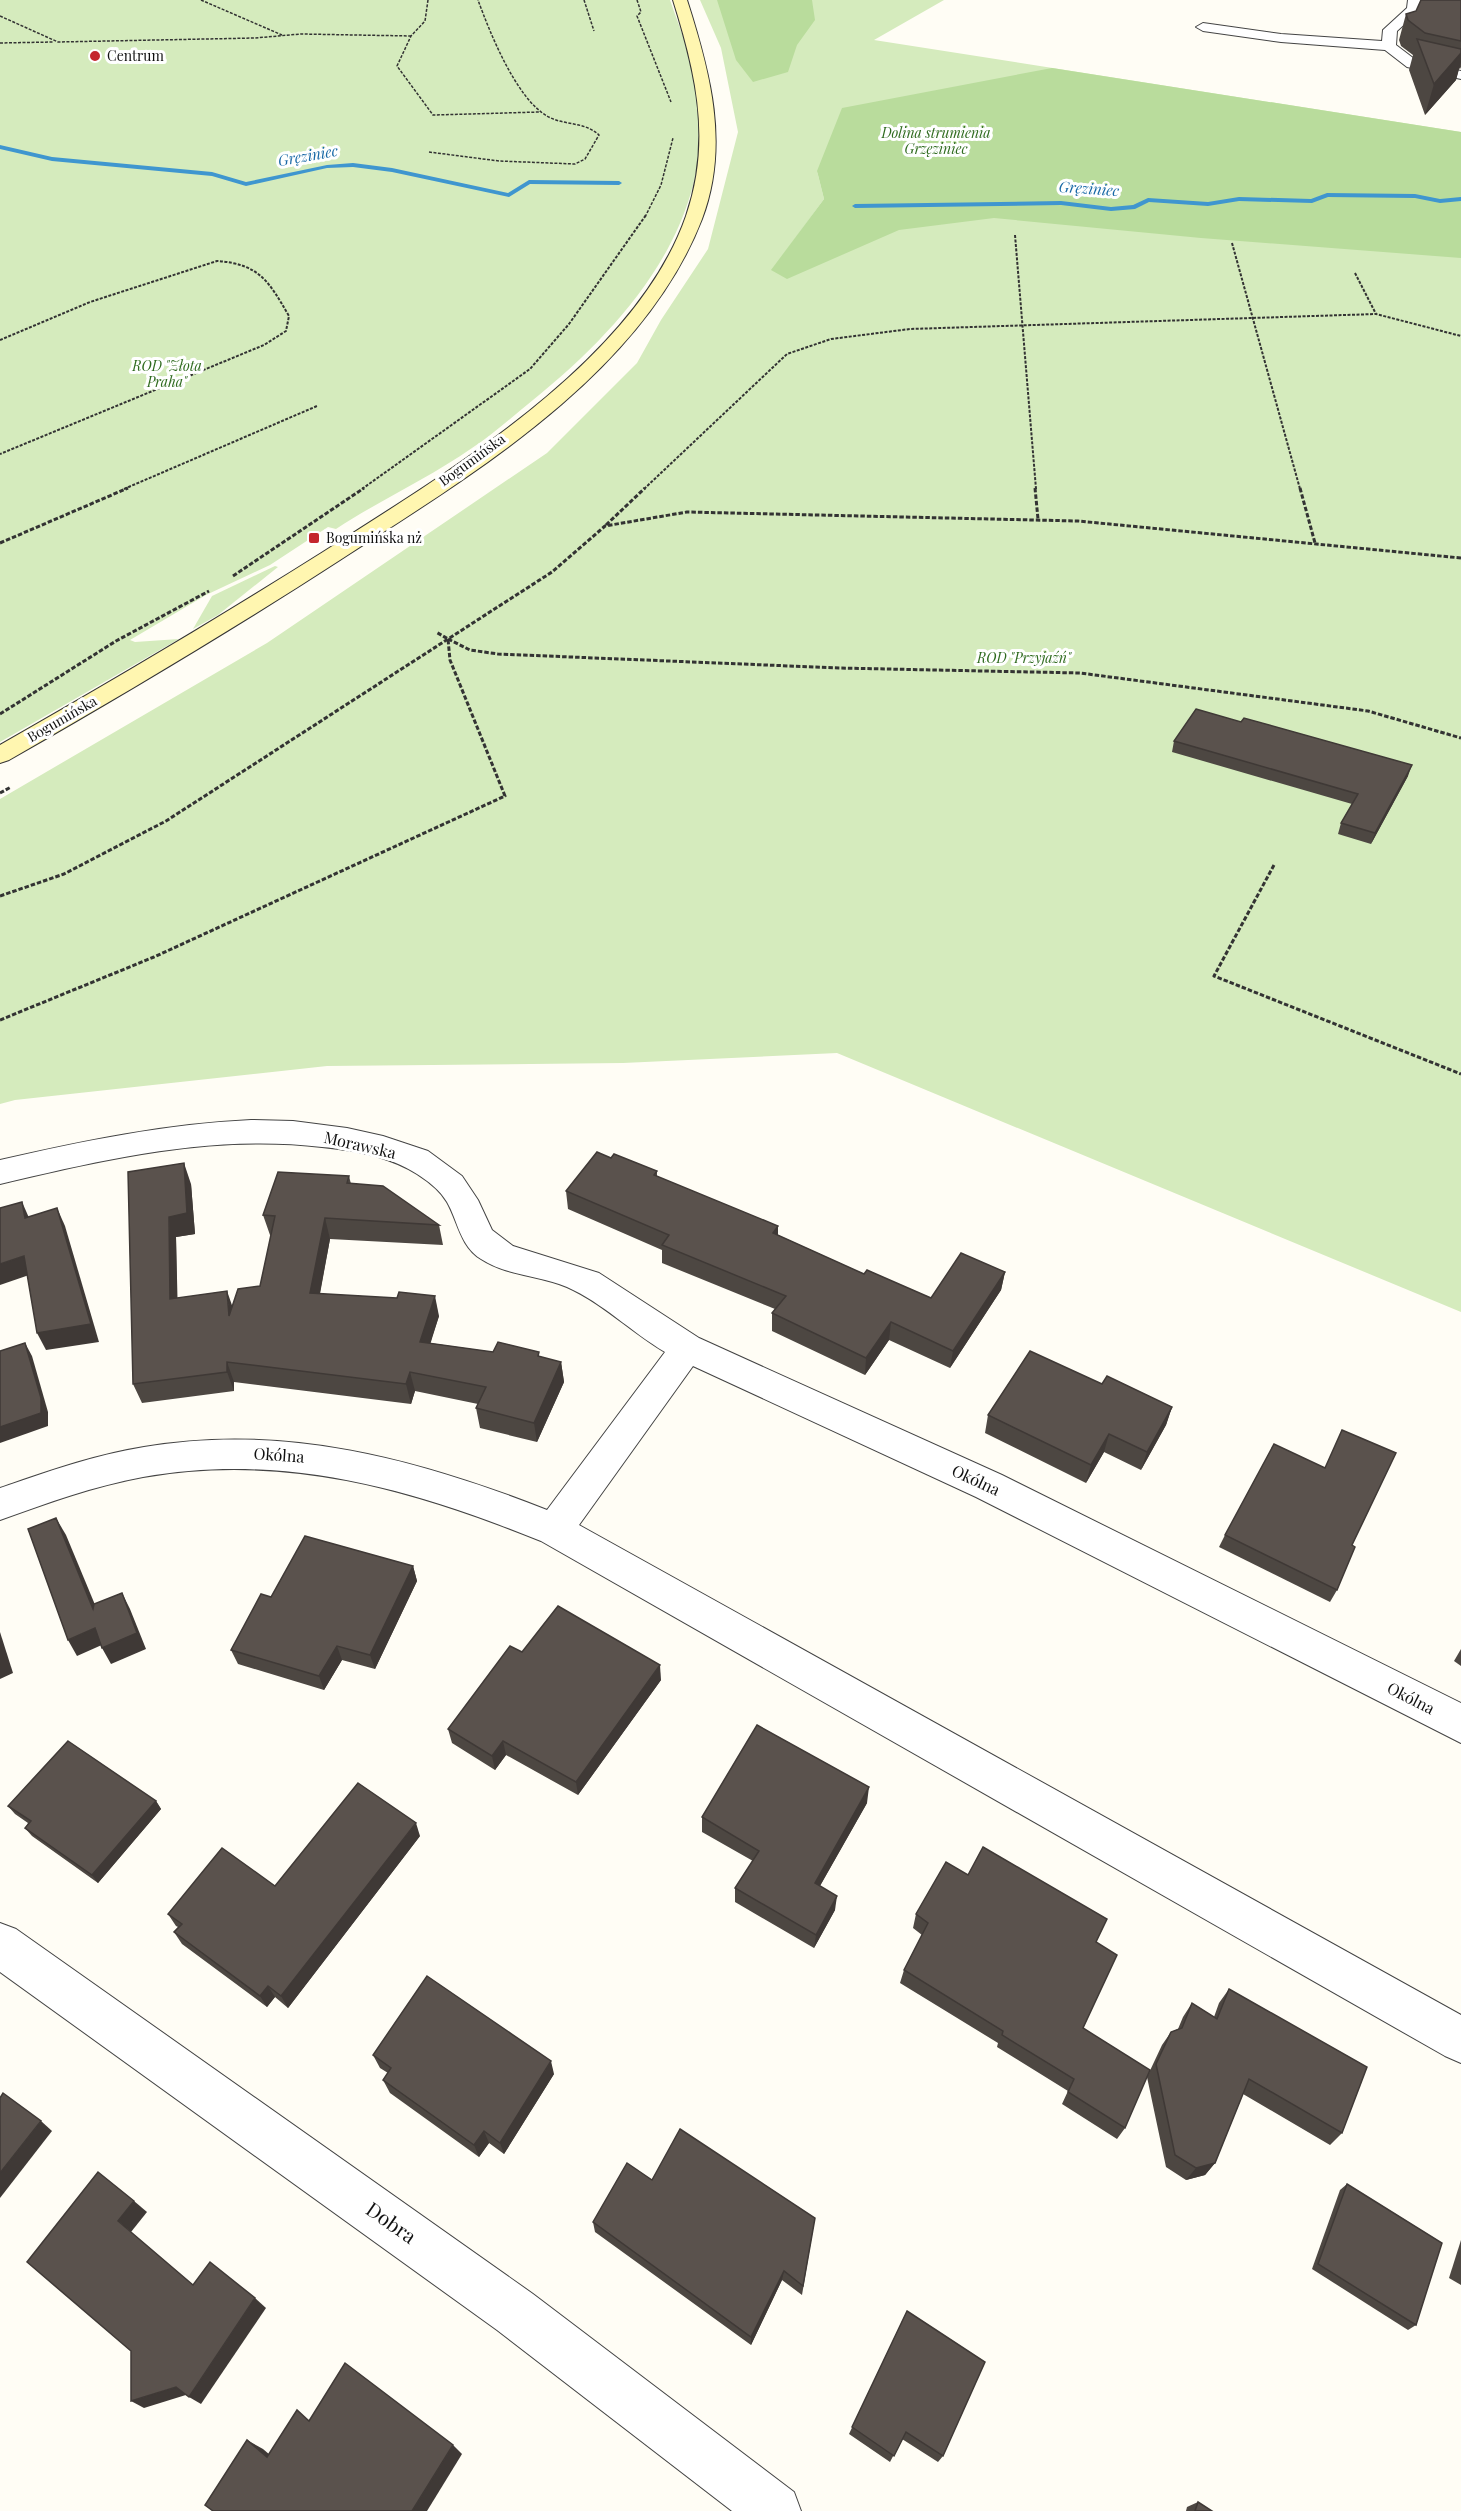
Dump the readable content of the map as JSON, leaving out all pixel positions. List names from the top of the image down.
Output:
{
  "streets": {
    "street": [
      "Bogumińska",
      "Morawska",
      "Okólna",
      "Dobra"
    ]
  },
  "crossings": [
    ["Morawska", "Okólna"]
  ],
  "water": ["Gręziniec"],
  "parks": ["Dolina strumienia Grzęziniec", "ROD \"Złota Praha\"", "ROD \"Przyjaźń\""],
  "places": {
    "other": ["Centrum"],
    "transit": ["Bogumińska nż"]
  }
}
